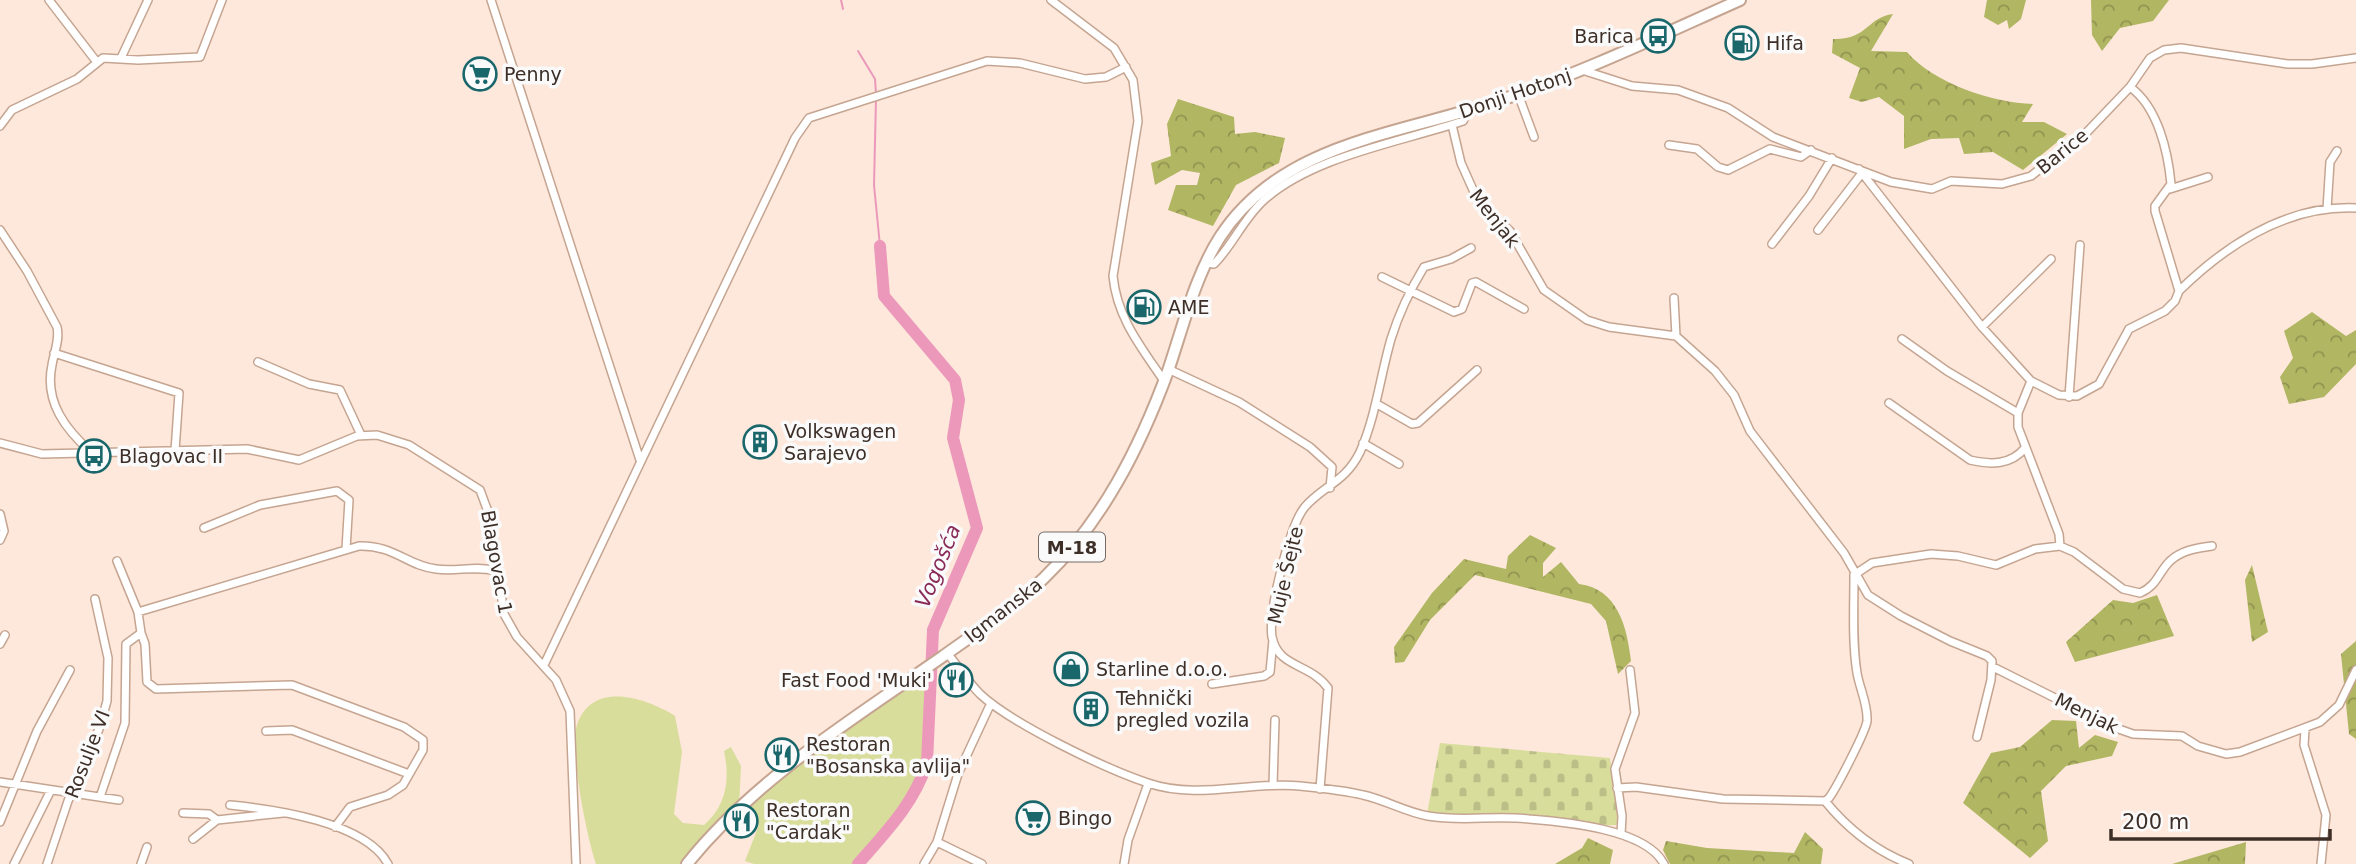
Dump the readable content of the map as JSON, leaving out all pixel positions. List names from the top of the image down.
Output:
{
  "streets": {
    "main road": ["Donji Hotonj", "M-18", "Igmanska"],
    "street": [
      "Barice",
      "Menjak",
      "Blagovac 1",
      "Muje Šejte",
      "Rosulje VI"
    ]
  },
  "crossings": [
    ["Donji Hotonj", "Barice"],
    ["Donji Hotonj", "Igmanska"]
  ],
  "water": ["Vogošća"],
  "places": {
    "bus stop": ["Barica", "Blagovac II"],
    "fuel station": ["Hifa", "AME"],
    "supermarket": ["Penny", "Bingo"],
    "building": ["Volkswagen Sarajevo", "Tehnički pregled vozila"],
    "shop": ["Starline d.o.o."],
    "restaurant": ["Fast Food 'Muki'", "Restoran \"Bosanska avlija\"", "Restoran \"Cardak\""]
  },
  "scale_bar": "200 m"
}
